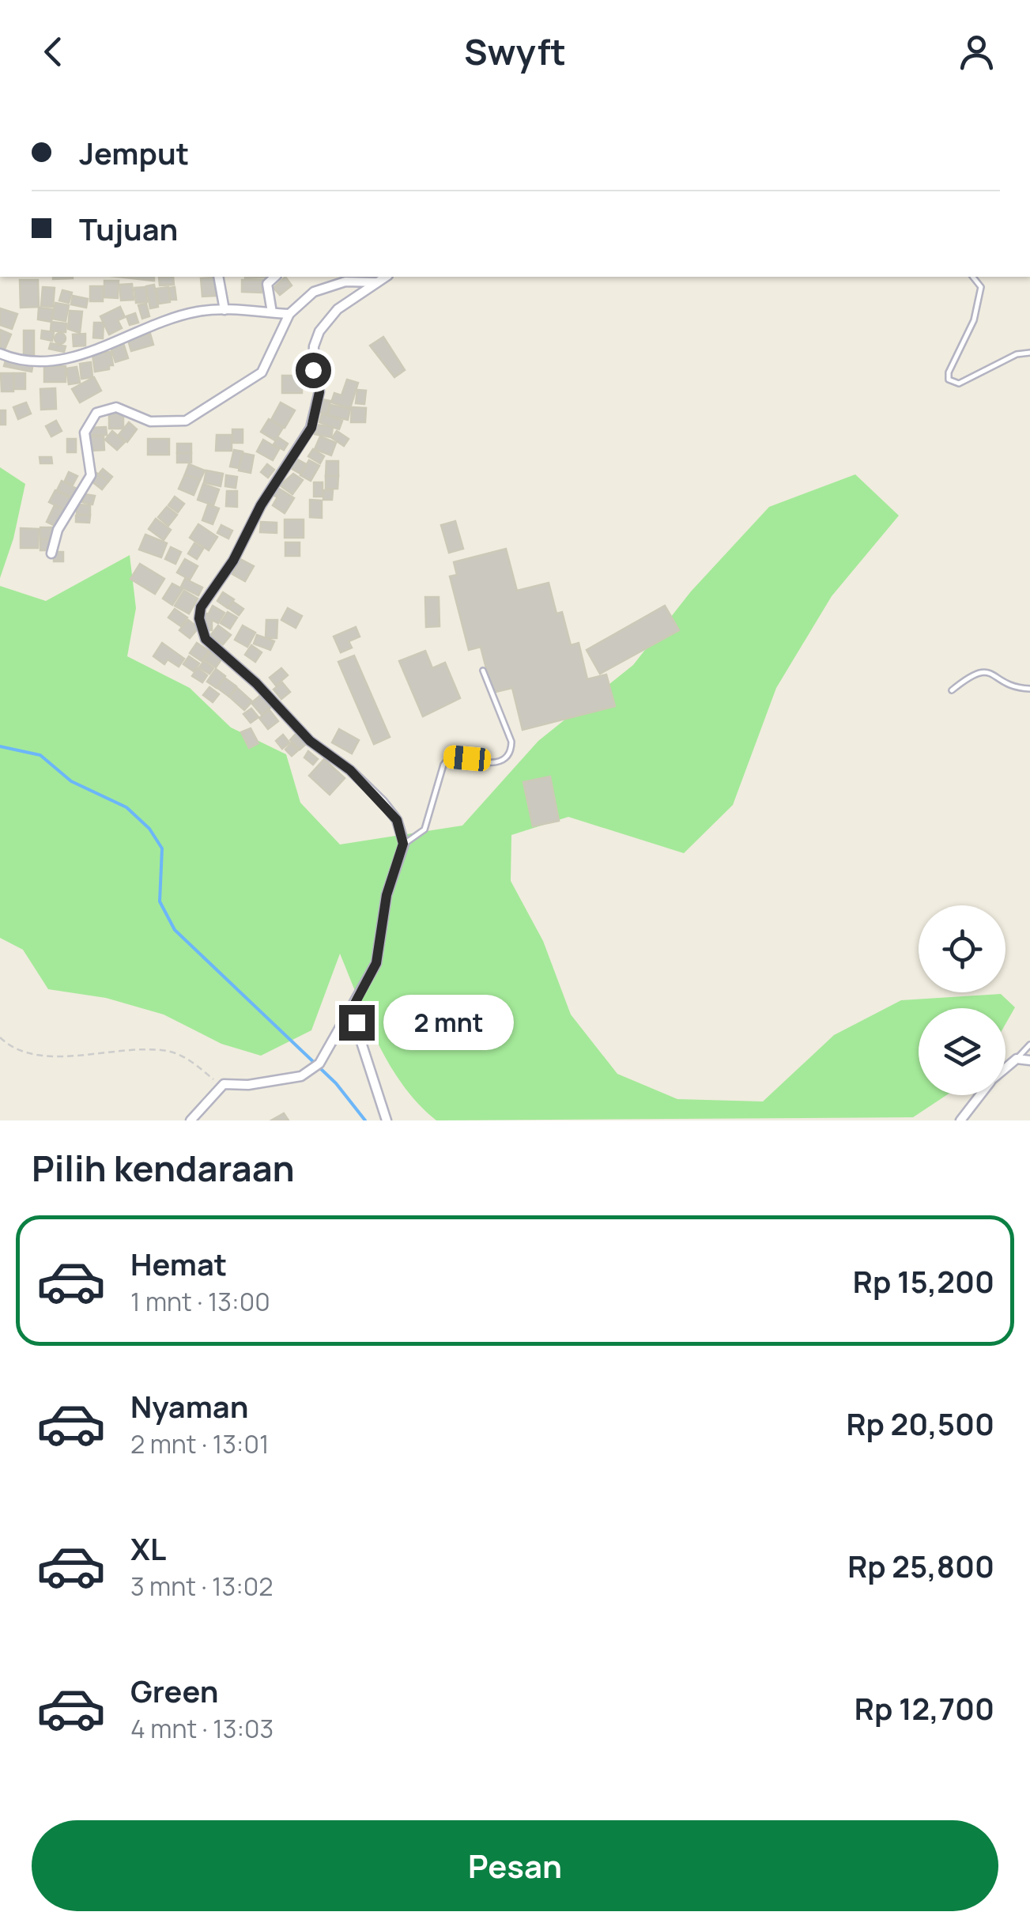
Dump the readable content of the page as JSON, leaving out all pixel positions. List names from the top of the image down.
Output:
{
  "page": {
    "header": "Swyft",
    "banner": ["Jemput", "Tujuan"],
    "bubble": "2 mnt",
    "heading": "Pilih kendaraan",
    "list": [
      {
        "name": "Hemat",
        "note": "1 mnt · 13:00",
        "value": "Rp 15,200"
      },
      {
        "name": "Nyaman",
        "note": "2 mnt · 13:01",
        "value": "Rp 20,500"
      },
      {
        "name": "XL",
        "note": "3 mnt · 13:02",
        "value": "Rp 25,800"
      },
      {
        "name": "Green",
        "note": "4 mnt · 13:03",
        "value": "Rp 12,700"
      }
    ],
    "buttons": "Pesan"
  }
}
